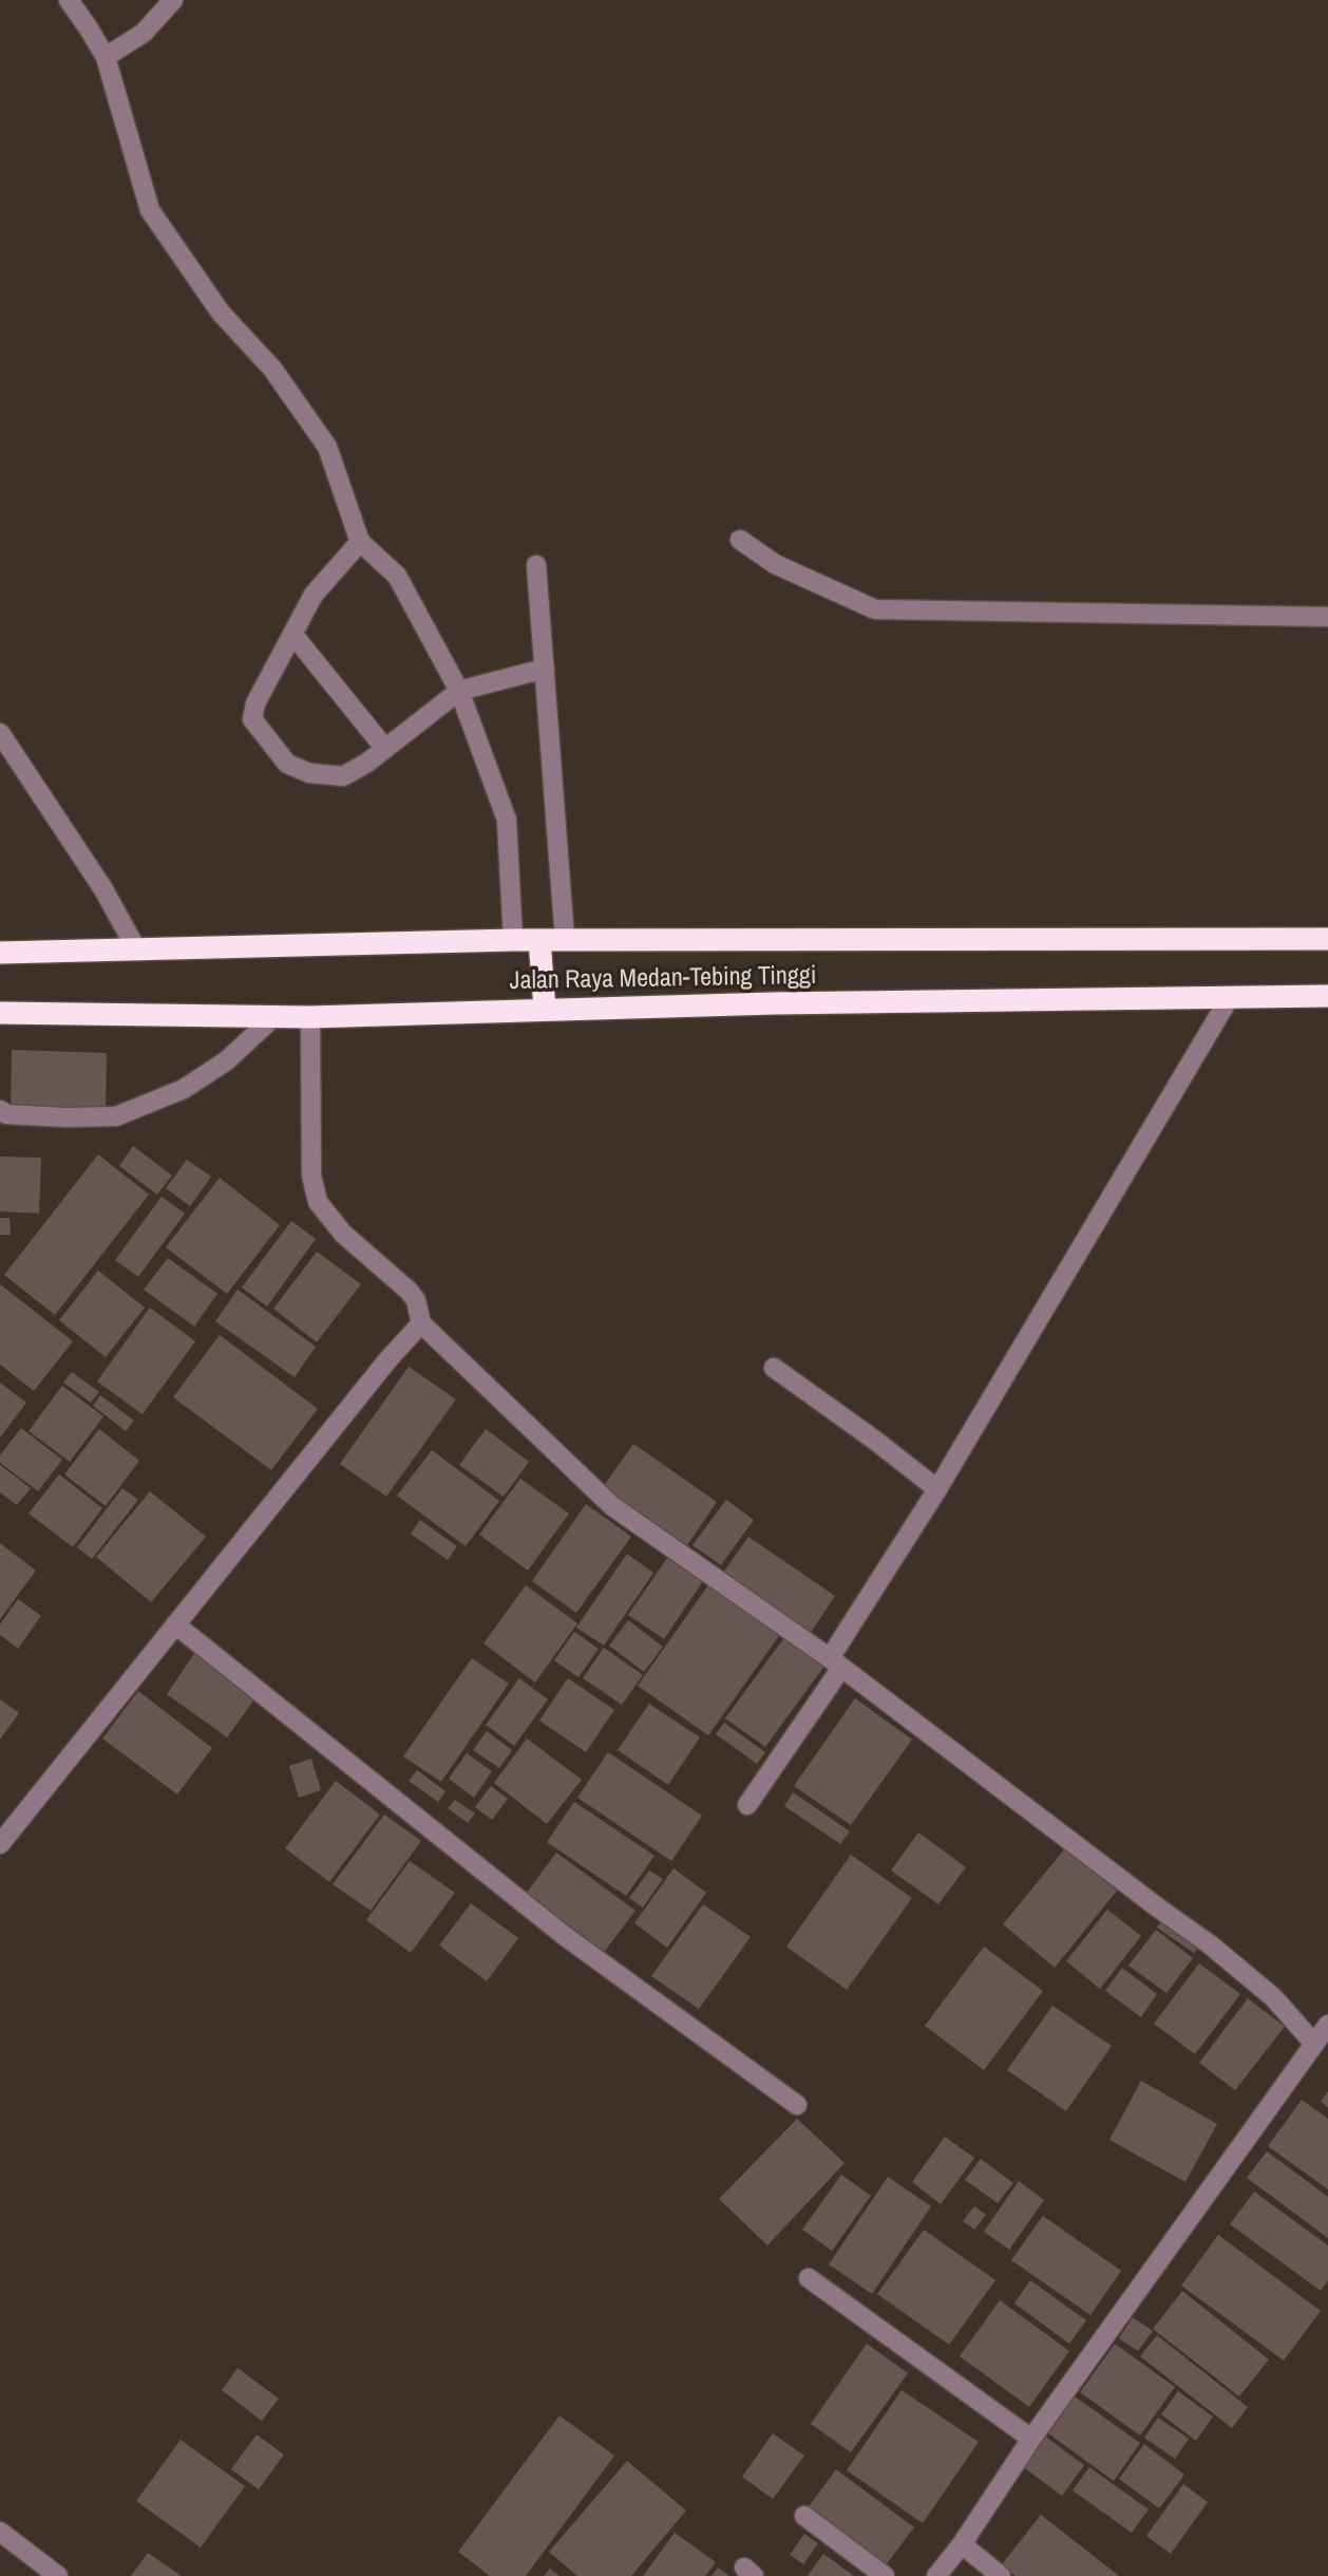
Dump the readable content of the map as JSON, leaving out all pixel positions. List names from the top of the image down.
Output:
{
  "streets": {
    "highway": ["Jalan Raya Medan-Tebing Tinggi"]
  }
}
